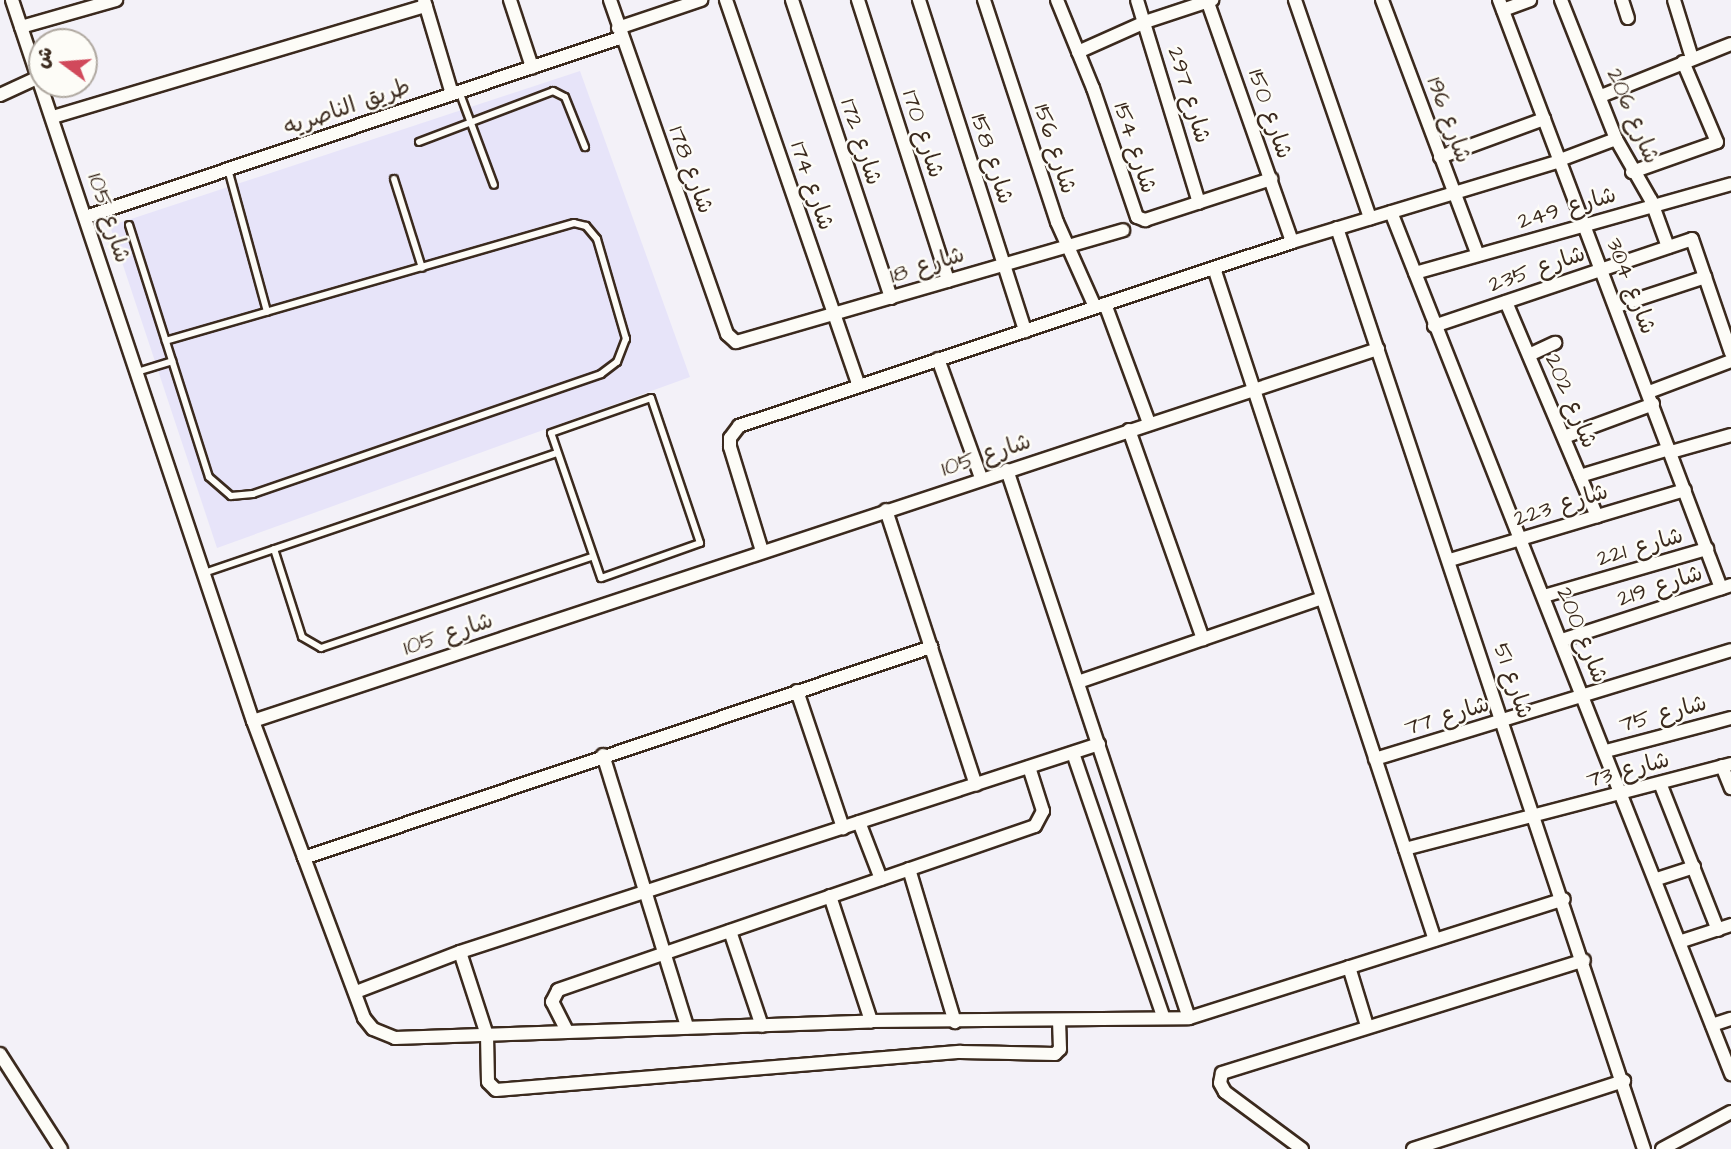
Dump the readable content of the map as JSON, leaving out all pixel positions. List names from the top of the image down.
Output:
{
  "streets": {
    "street": [
      "شارع 297",
      "طريق الناصريه",
      "شارع 150",
      "شارع 206",
      "شارع 196",
      "شارع 170",
      "شارع 172",
      "شارع 154",
      "شارع 156",
      "شارع 158",
      "شارع 178",
      "شارع 174",
      "شارع 249",
      "شارع 105",
      "شارع 18",
      "شارع 235",
      "شارع 304",
      "شارع 202",
      "شارع 223",
      "شارع 221",
      "شارع 219",
      "شارع 200",
      "شارع 51",
      "شارع 75",
      "شارع 77",
      "شارع 73"
    ]
  },
  "crossings": [
    ["شارع 297", "شارع 154"],
    ["طريق الناصريه", "شارع 178"],
    ["طريق الناصريه", "شارع 105"],
    ["شارع 150", "شارع 154"],
    ["شارع 206", "شارع 249"],
    ["شارع 206", "شارع 235"],
    ["شارع 196", "شارع 249"],
    ["شارع 170", "شارع 18"],
    ["شارع 172", "شارع 18"],
    ["شارع 156", "شارع 105"],
    ["شارع 156", "شارع 18"],
    ["شارع 158", "شارع 18"],
    ["شارع 178", "شارع 18"],
    ["شارع 174", "شارع 18"],
    ["شارع 249", "شارع 304"],
    ["شارع 249", "شارع 200"],
    ["شارع 105", "شارع 51"],
    ["شارع 235", "شارع 304"],
    ["شارع 235", "شارع 202"],
    ["شارع 235", "شارع 200"],
    ["شارع 304", "شارع 223"],
    ["شارع 304", "شارع 221"],
    ["شارع 304", "شارع 219"],
    ["شارع 202", "شارع 223"],
    ["شارع 223", "شارع 200"],
    ["شارع 223", "شارع 51"],
    ["شارع 221", "شارع 200"],
    ["شارع 219", "شارع 200"],
    ["شارع 200", "شارع 75"],
    ["شارع 200", "شارع 77"],
    ["شارع 200", "شارع 73"],
    ["شارع 51", "شارع 77"],
    ["شارع 51", "شارع 73"]
  ],
  "north": "left"
}
